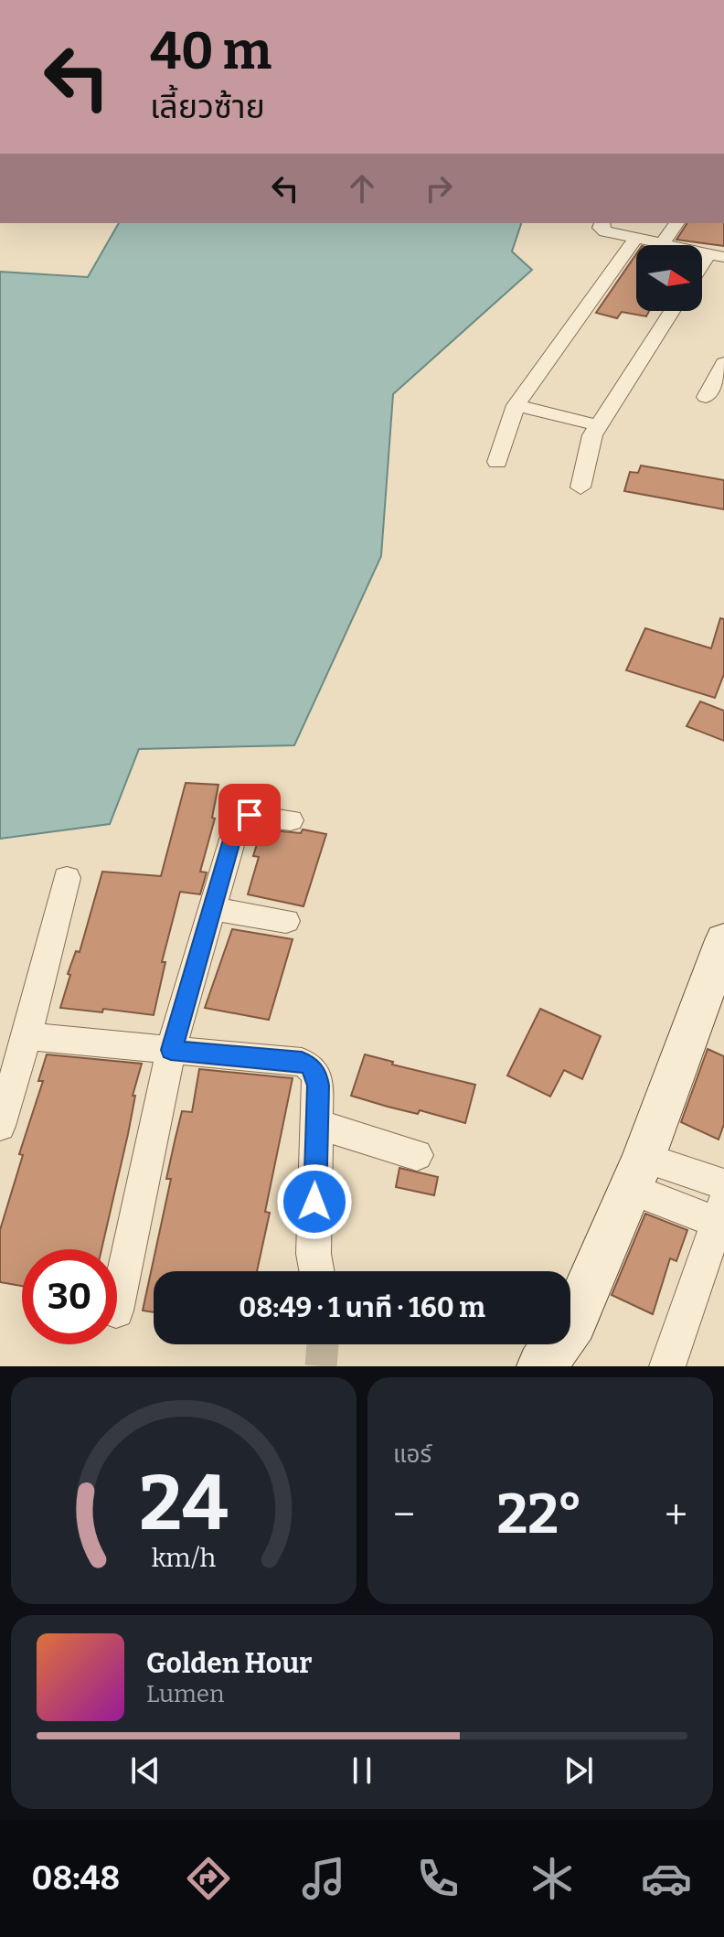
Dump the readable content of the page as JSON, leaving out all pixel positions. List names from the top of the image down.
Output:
{
  "north": "right",
  "page": {
    "turn": ["40 m", "เลี้ยวซ้าย"],
    "limit": "30",
    "trip": "08:49 · 1 นาที · 160 m",
    "tile": "แอร์",
    "heat": ["−", "22°", "+"],
    "song": ["Golden Hour", "Lumen"],
    "tabs": "08:48",
    "gauge": ["24", "km/h"]
  }
}
